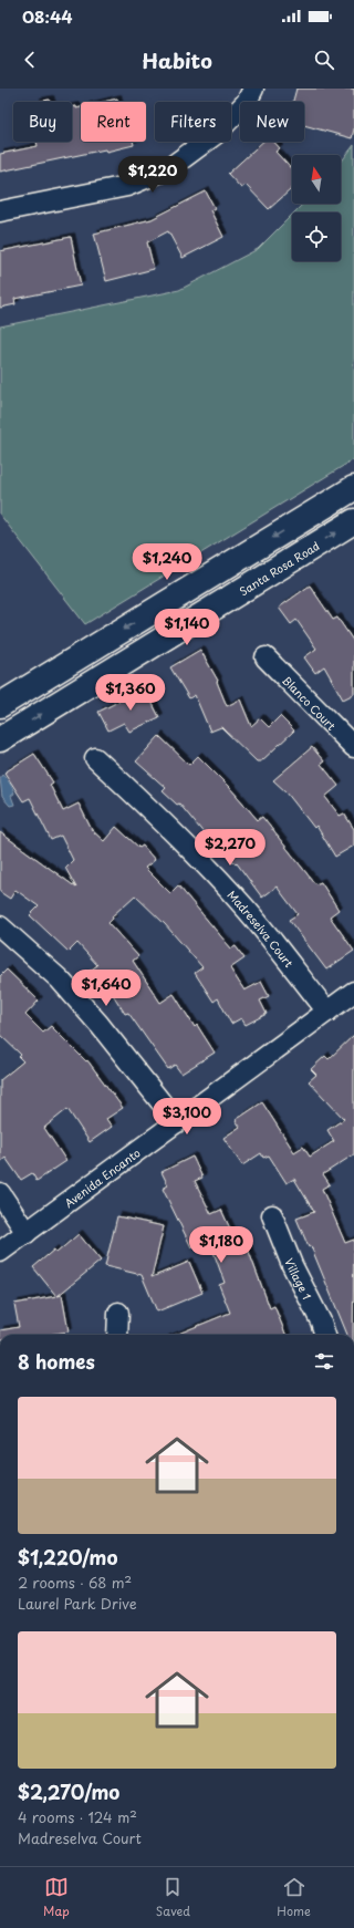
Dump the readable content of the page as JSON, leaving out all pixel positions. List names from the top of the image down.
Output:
{
  "streets": {
    "main road": ["Santa Rosa Road"],
    "street": [
      "Blanco Court",
      "Madreselva Court",
      "Avenida Encanto",
      "Village 1"
    ]
  },
  "crossings": [
    ["Madreselva Court", "Avenida Encanto"]
  ],
  "north": "top",
  "page": {
    "status": "08:44",
    "header": "Habito",
    "chip": [
      "Buy",
      "Rent",
      "Filters",
      "New"
    ],
    "price": [
      "$1,220",
      "$1,240",
      "$1,140",
      "$1,360",
      "$2,270",
      "$1,640",
      "$3,100",
      "$1,180"
    ],
    "heading": "8 homes",
    "list": [
      {
        "name": "$1,220/mo",
        "note": "2 rooms · 68 m² · Laurel Park Drive"
      },
      {
        "name": "$2,270/mo",
        "note": "4 rooms · 124 m² · Madreselva Court"
      }
    ],
    "tabs": ["Map", "Saved", "Home"]
  }
}
